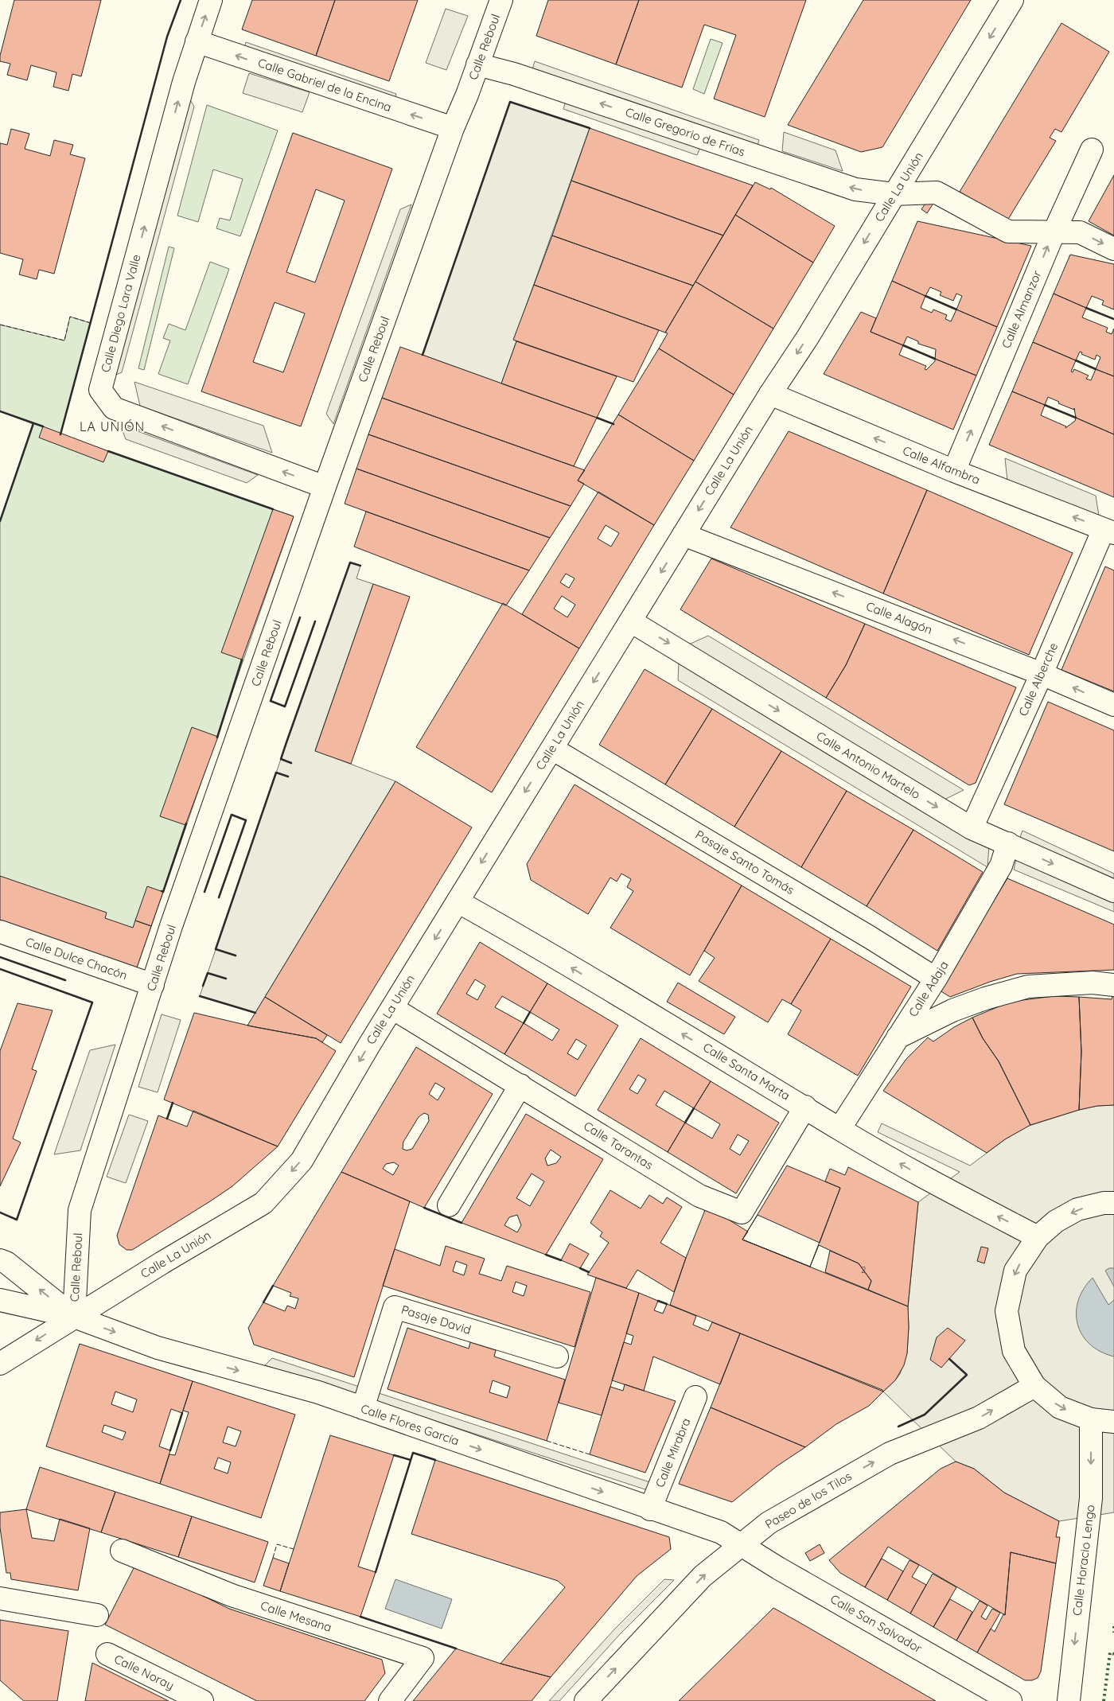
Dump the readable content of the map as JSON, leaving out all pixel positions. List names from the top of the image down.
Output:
{
  "streets": {
    "street": [
      "Calle Reboul",
      "Calle Gabriel de la Encina",
      "Calle Gregorio de Frías",
      "Calle La Unión",
      "Calle Almanzor",
      "Calle Diego Lara Valle",
      "Calle Alfambra",
      "Calle Alagón",
      "Calle Alberche",
      "Calle Antonio Martelo",
      "Pasaje Santo Tomás",
      "Calle Dulce Chacón",
      "Calle Adaja",
      "Calle Santa Marta",
      "Calle Tarantas",
      "Pasaje David",
      "Calle Flores García",
      "Calle Mirabra",
      "Paseo de los Tilos",
      "Calle Horacio Lengo",
      "Calle Mesana",
      "Calle San Salvador",
      "Calle Noray"
    ]
  },
  "crossings": [
    ["Calle Reboul", "Calle Gabriel de la Encina"],
    ["Calle Reboul", "Calle Gregorio de Frías"],
    ["Calle Reboul", "Calle La Unión"],
    ["Calle Reboul", "Calle Diego Lara Valle"],
    ["Calle Reboul", "Calle Dulce Chacón"],
    ["Calle Reboul", "Calle Flores García"],
    ["Calle Gabriel de la Encina", "Calle Diego Lara Valle"],
    ["Calle Gregorio de Frías", "Calle La Unión"],
    ["Calle Gregorio de Frías", "Calle Almanzor"],
    ["Calle La Unión", "Calle Alfambra"],
    ["Calle La Unión", "Calle Alagón"],
    ["Calle La Unión", "Calle Antonio Martelo"],
    ["Calle La Unión", "Pasaje Santo Tomás"],
    ["Calle La Unión", "Calle Santa Marta"],
    ["Calle La Unión", "Calle Tarantas"],
    ["Calle La Unión", "Calle Flores García"],
    ["Calle Almanzor", "Calle Alfambra"],
    ["Calle Alfambra", "Calle Alberche"],
    ["Calle Alagón", "Calle Alberche"],
    ["Calle Alberche", "Calle Antonio Martelo"],
    ["Calle Antonio Martelo", "Calle Adaja"],
    ["Pasaje Santo Tomás", "Calle Adaja"],
    ["Calle Adaja", "Calle Santa Marta"],
    ["Calle Santa Marta", "Calle Tarantas"],
    ["Pasaje David", "Calle Flores García"],
    ["Calle Flores García", "Calle Mirabra"],
    ["Calle Flores García", "Paseo de los Tilos"],
    ["Calle Flores García", "Calle San Salvador"],
    ["Paseo de los Tilos", "Calle San Salvador"]
  ],
  "one_way": [
    "Calle Gabriel de la Encina",
    "Calle La Unión",
    "Calle Almanzor",
    "Calle Alfambra",
    "Calle Alagón",
    "Calle Antonio Martelo",
    "Calle Santa Marta",
    "Calle Flores García",
    "Paseo de los Tilos",
    "Calle Horacio Lengo"
  ],
  "districts": ["LA UNIÓN"],
  "house_numbers": ["2"]
}
